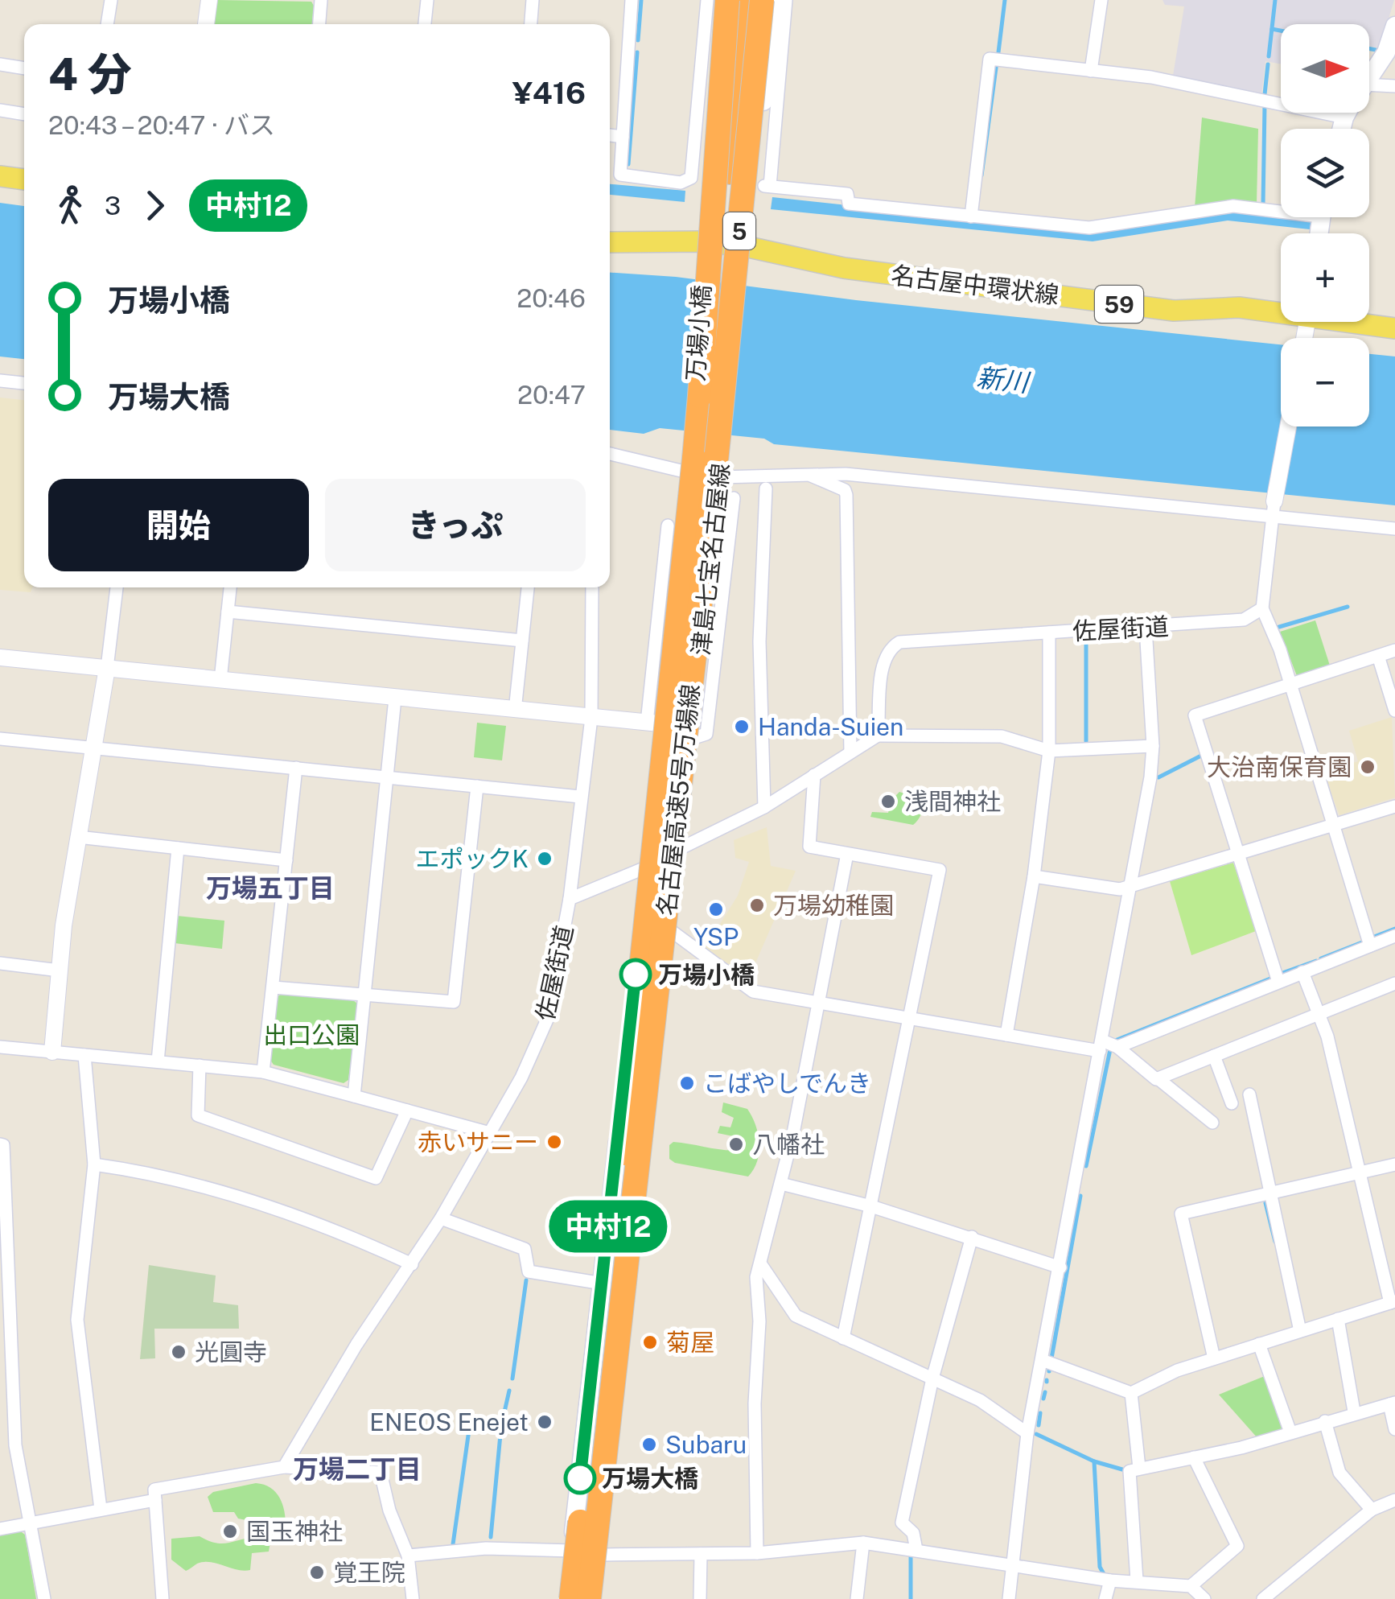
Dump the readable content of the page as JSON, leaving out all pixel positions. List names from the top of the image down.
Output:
{
  "streets": {
    "highway": ["5", "名古屋高速5号万場線"],
    "main road": [
      "名古屋中環状線",
      "59",
      "万場小橋",
      "津島七宝名古屋線"
    ],
    "street": ["佐屋街道"]
  },
  "crossings": [
    ["名古屋中環状線", "万場小橋"],
    ["名古屋中環状線", "津島七宝名古屋線"],
    ["万場小橋", "津島七宝名古屋線"],
    ["津島七宝名古屋線", "佐屋街道"],
    ["津島七宝名古屋線", "名古屋高速5号万場線"]
  ],
  "districts": ["万場五丁目", "万場二丁目"],
  "water": ["新川"],
  "parks": ["出口公園"],
  "places": [
    "Handa-Suien",
    "大治南保育園",
    "浅間神社",
    "エポックK",
    "万場幼稚園",
    "YSP",
    "万場小橋",
    "こばやしでんき",
    "赤いサニー",
    "八幡社",
    "菊屋",
    "光圓寺",
    "ENEOS Enejet",
    "Subaru",
    "万場大橋",
    "国玉神社",
    "覚王院"
  ],
  "lines": ["bus line 中村12"],
  "north": "right",
  "page": {
    "on_map": "中村12",
    "map_buttons": ["+", "−"],
    "heading": ["4 分", "20:43 – 20:47 · バス", "¥416"],
    "legs": ["3", "中村12"],
    "list": [
      {
        "name": "万場小橋",
        "value": "20:46"
      },
      {
        "name": "万場大橋",
        "value": "20:47"
      }
    ],
    "buttons": ["開始", "きっぷ"]
  }
}
